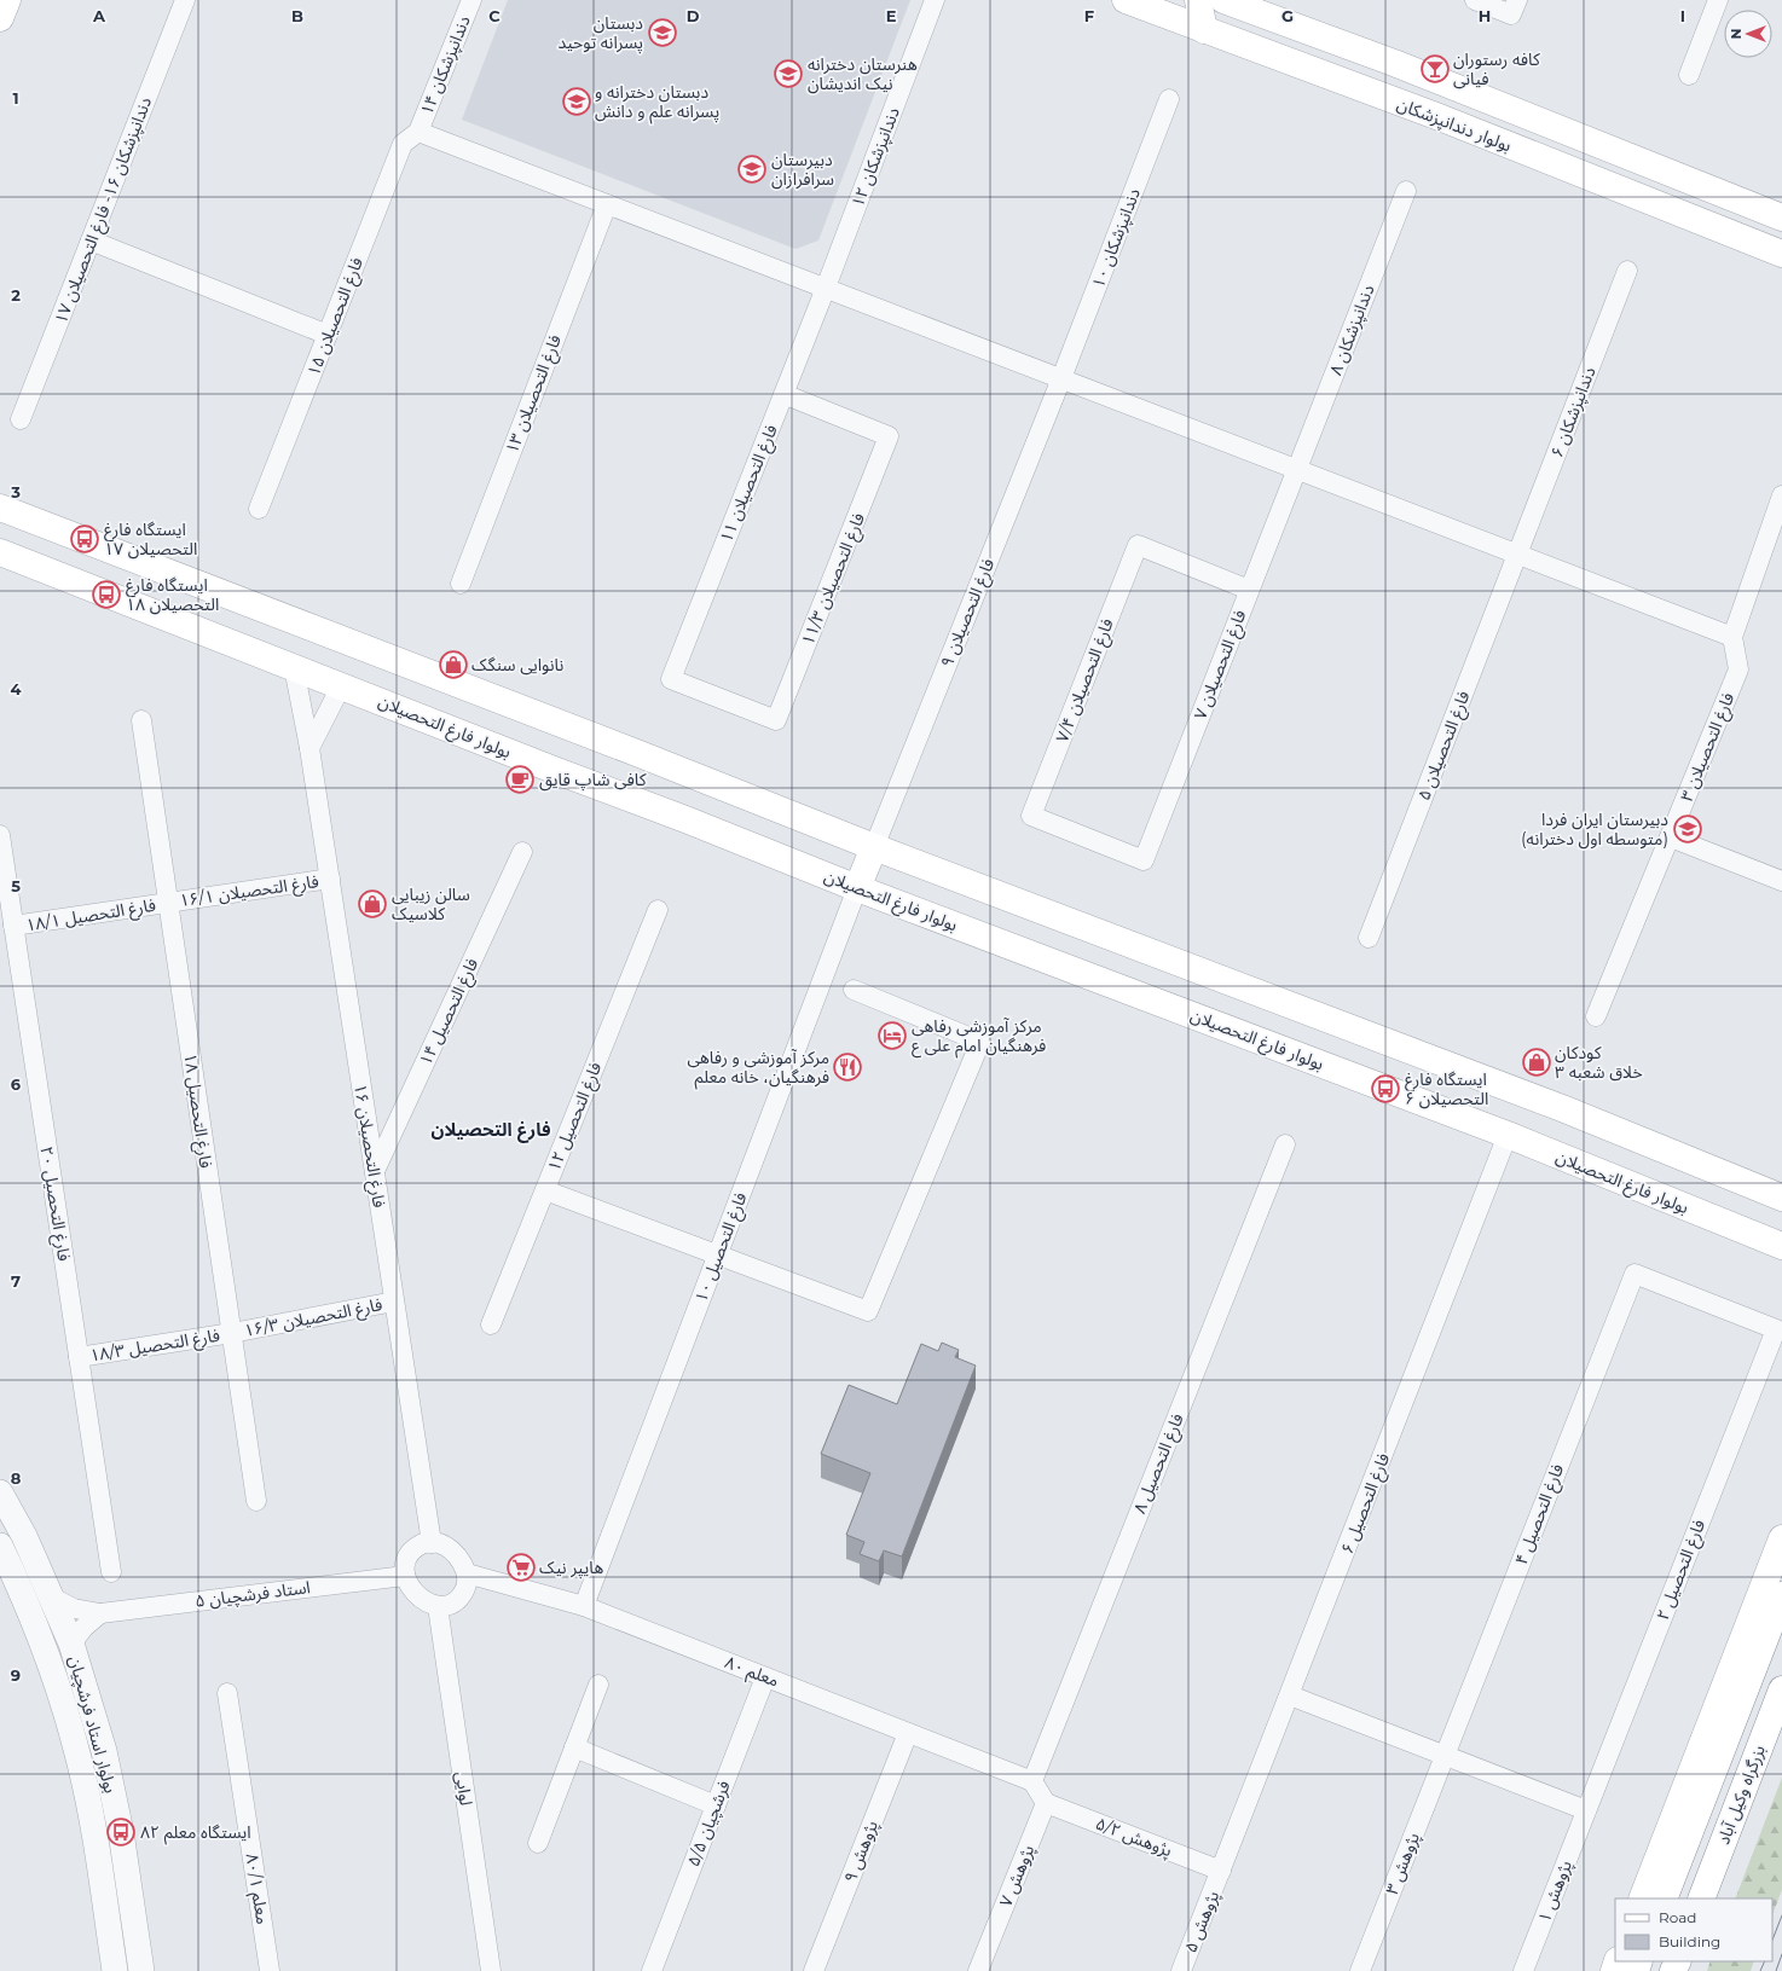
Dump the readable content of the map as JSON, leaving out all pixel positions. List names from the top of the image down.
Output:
{
  "streets": {
    "main road": ["بولوار دندانپزشکان", "بولوار فارغ التحصیلان", "بزرگراه وکیل آباد"],
    "street": [
      "دندانپزشکان ۱۴",
      "دندانپزشکان ۱۲",
      "دندانپزشکان ۱۶- فارغ التحصیلان ۱۷",
      "دندانپزشکان ۱۰",
      "فارغ التحصیلان ۱۵",
      "دندانپزشکان ۸",
      "فارغ التحصیلان ۱۳",
      "دندانپزشکان ۶",
      "فارغ التحصیلان ۱۱",
      "فارغ التحصیلان ۱۱/۳",
      "فارغ التحصیلان ۹",
      "فارغ التحصیلان ۷",
      "فارغ التحصیلان ۷/۴",
      "فارغ التحصیلان ۵",
      "فارغ التحصیلان ۳",
      "فارغ التحصیلان ۱۶/۱",
      "فارغ التحصیل ۱۸/۱",
      "فارغ التحصیل ۱۴",
      "فارغ التحصیل ۱۸",
      "فارغ التحصیل ۱۲",
      "فارغ التحصیلان ۱۶",
      "فارغ التحصیل ۲۰",
      "فارغ التحصیل ۱۰",
      "فارغ التحصیلان ۱۶/۳",
      "فارغ التحصیل ۱۸/۳",
      "فارغ التحصیل ۸",
      "فارغ التحصیل ۶",
      "فارغ التحصیل ۴",
      "فارغ التحصیل ۲",
      "استاد فرشچیان ۵",
      "معلم ۸۰",
      "بولوار استاد فرشچیان",
      "لوایی",
      "فرشچیان ۵/۵",
      "پژوهش ۵/۲",
      "پژوهش ۹",
      "پژوهش ۳",
      "پژوهش ۷",
      "معلم ۸۰/۱",
      "پژوهش ۱",
      "پژوهش ۵"
    ]
  },
  "crossings": [
    ["دندانپزشکان ۱۴", "فارغ التحصیلان ۱۵"],
    ["دندانپزشکان ۱۲", "فارغ التحصیلان ۱۱"],
    ["دندانپزشکان ۱۰", "فارغ التحصیلان ۹"],
    ["دندانپزشکان ۸", "فارغ التحصیلان ۷"],
    ["دندانپزشکان ۶", "فارغ التحصیلان ۵"],
    ["فارغ التحصیلان ۱۱", "فارغ التحصیلان ۱۱/۳"],
    ["فارغ التحصیلان ۷", "فارغ التحصیلان ۷/۴"],
    ["بولوار فارغ التحصیلان", "فارغ التحصیلان ۱۶"],
    ["بولوار فارغ التحصیلان", "فارغ التحصیل ۱۰"],
    ["بولوار فارغ التحصیلان", "فارغ التحصیل ۶"],
    ["فارغ التحصیلان ۱۶/۱", "فارغ التحصیل ۱۸/۱"],
    ["فارغ التحصیلان ۱۶/۱", "فارغ التحصیل ۱۸"],
    ["فارغ التحصیلان ۱۶/۱", "فارغ التحصیلان ۱۶"],
    ["فارغ التحصیل ۱۸/۱", "فارغ التحصیل ۱۸"],
    ["فارغ التحصیل ۱۸/۱", "فارغ التحصیل ۲۰"],
    ["فارغ التحصیل ۱۴", "فارغ التحصیلان ۱۶"],
    ["فارغ التحصیل ۱۸", "فارغ التحصیلان ۱۶/۳"],
    ["فارغ التحصیل ۱۸", "فارغ التحصیل ۱۸/۳"],
    ["فارغ التحصیلان ۱۶", "فارغ التحصیلان ۱۶/۳"],
    ["فارغ التحصیلان ۱۶", "استاد فرشچیان ۵"],
    ["فارغ التحصیلان ۱۶", "معلم ۸۰"],
    ["فارغ التحصیلان ۱۶", "لوایی"],
    ["فارغ التحصیل ۲۰", "فارغ التحصیل ۱۸/۳"],
    ["فارغ التحصیل ۱۰", "معلم ۸۰"],
    ["فارغ التحصیلان ۱۶/۳", "فارغ التحصیل ۱۸/۳"],
    ["فارغ التحصیل ۸", "معلم ۸۰"],
    ["فارغ التحصیل ۶", "پژوهش ۵/۲"],
    ["فارغ التحصیل ۶", "پژوهش ۵"],
    ["فارغ التحصیل ۴", "فارغ التحصیل ۲"],
    ["فارغ التحصیل ۴", "پژوهش ۳"],
    ["فارغ التحصیل ۲", "پژوهش ۱"],
    ["استاد فرشچیان ۵", "معلم ۸۰"],
    ["استاد فرشچیان ۵", "بولوار استاد فرشچیان"],
    ["استاد فرشچیان ۵", "لوایی"],
    ["معلم ۸۰", "لوایی"],
    ["معلم ۸۰", "فرشچیان ۵/۵"],
    ["معلم ۸۰", "پژوهش ۹"],
    ["پژوهش ۵/۲", "پژوهش ۷"],
    ["پژوهش ۵/۲", "پژوهش ۵"]
  ],
  "districts": ["فارغ التحصیلان"],
  "places": {
    "school or university": [
      "دبستان پسرانه توحید",
      "هنرستان دخترانه نیک اندیشان",
      "دبستان دخترانه و پسرانه علم و دانش",
      "دبیرستان سرافرازان",
      "دبیرستان ایران فردا (متوسطه اول دخترانه)"
    ],
    "bar": ["کافه رستوران فیانی"],
    "bus stop": [
      "ایستگاه فارغ التحصیلان ۱۷",
      "ایستگاه فارغ التحصیلان ۱۸",
      "ایستگاه فارغ التحصیلان ۶",
      "ایستگاه معلم ۸۲"
    ],
    "shop": ["نانوایی سنگک", "سالن زیبایی کلاسیک", "کودکان خلاق شعبه ۳"],
    "cafe": ["کافی شاپ قایق"],
    "hotel": ["مرکز آموزشی رفاهی فرهنگیان امام علی ع"],
    "restaurant": ["مرکز آموزشی و رفاهی فرهنگیان، خانه معلم"],
    "supermarket": ["هایپر نیک"]
  },
  "legend": ["Road", "Building"],
  "north": "left",
  "grid": {
    "columns": [
      "A",
      "B",
      "C",
      "D",
      "E",
      "F",
      "G",
      "H",
      "I"
    ],
    "rows": [
      "1",
      "2",
      "3",
      "4",
      "5",
      "6",
      "7",
      "8",
      "9"
    ]
  }
}
